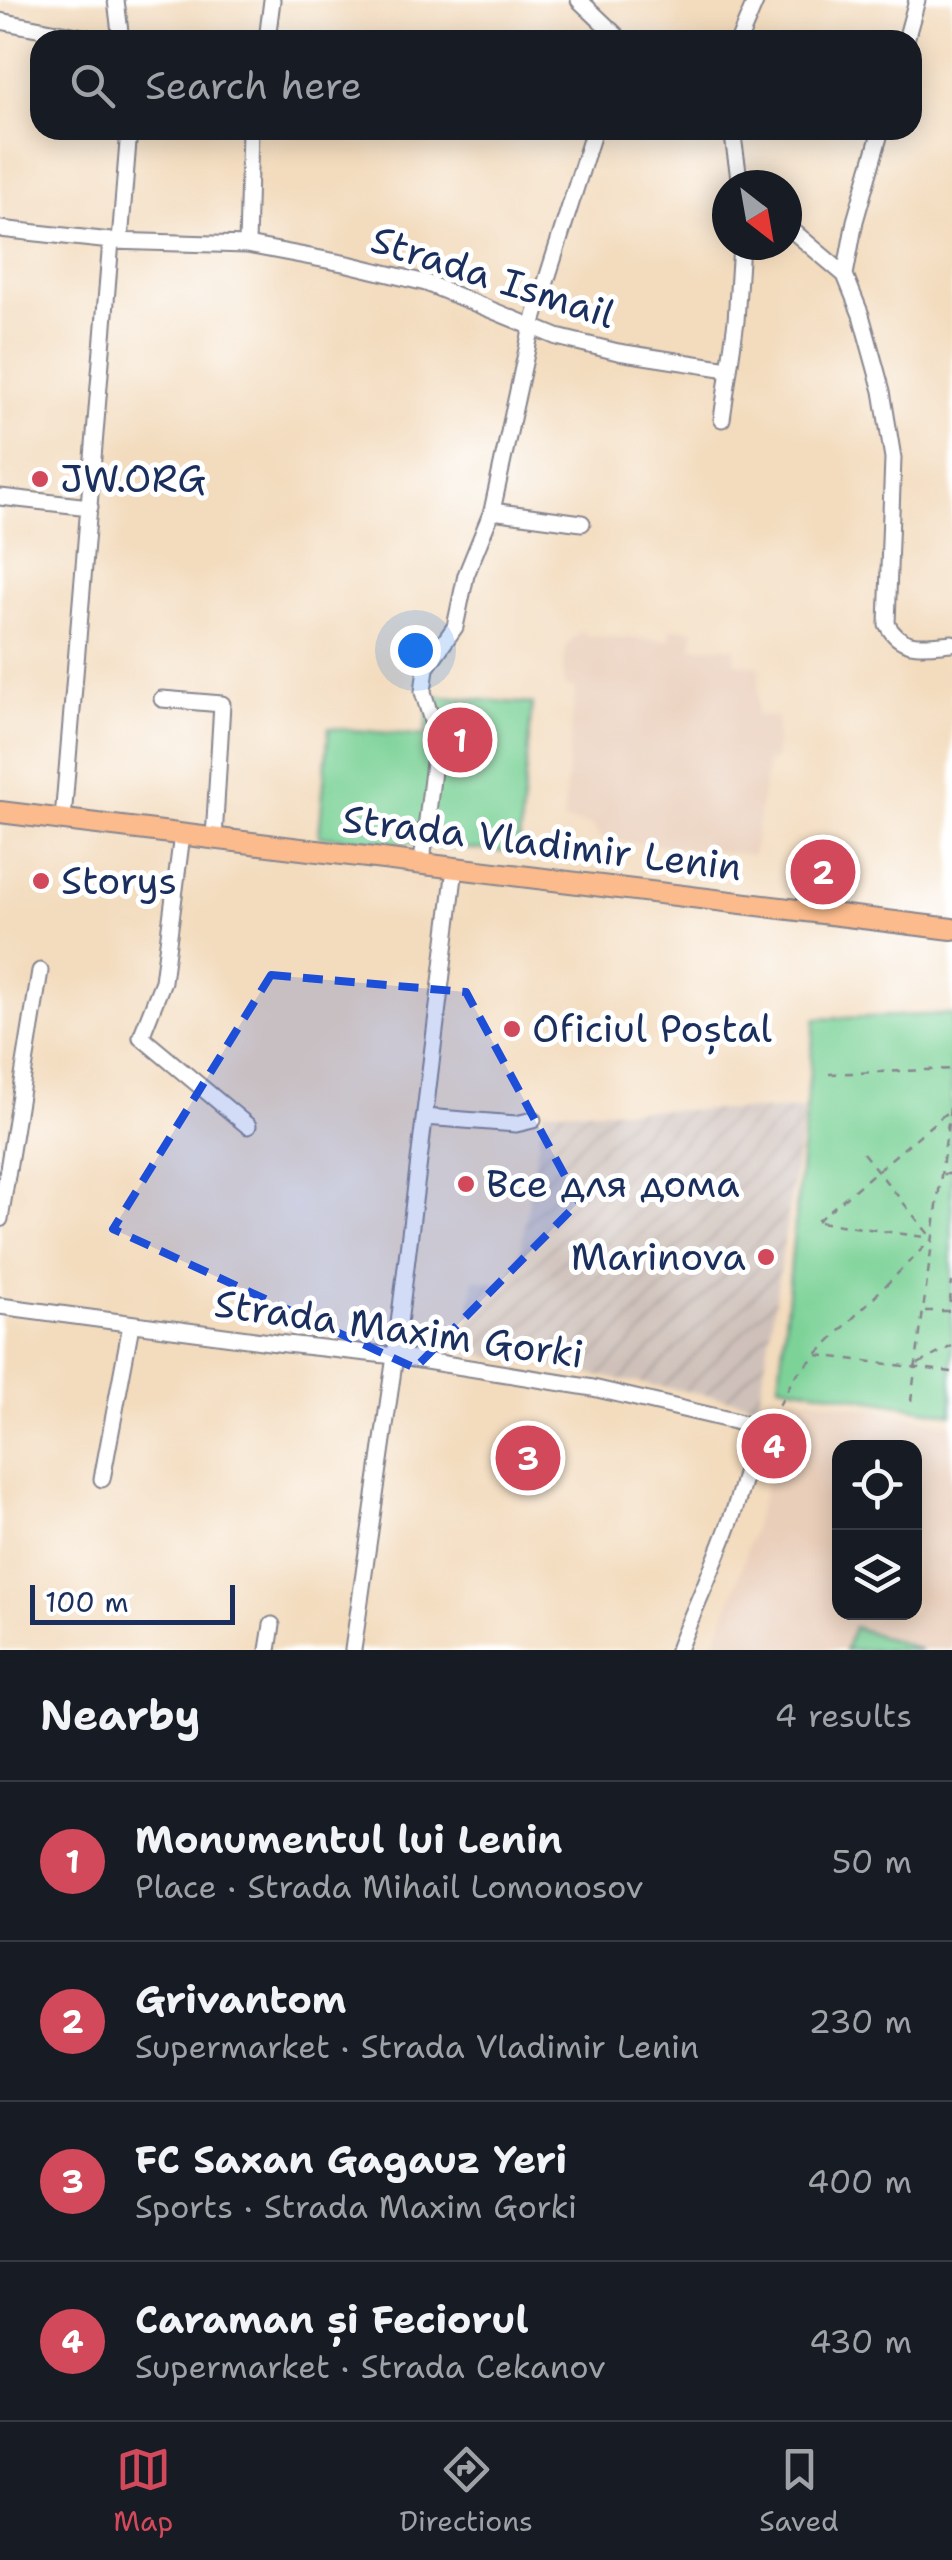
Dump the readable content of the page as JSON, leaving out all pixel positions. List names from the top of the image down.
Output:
{
  "streets": {
    "main road": ["Strada Vladimir Lenin"],
    "street": ["Strada Ismail", "Strada Maxim Gorki"]
  },
  "places": [
    "JW.ORG",
    "Storys",
    "Oficiul Poștal",
    "Все для дома",
    "Marinova"
  ],
  "scale_bar": "100 m",
  "north": "bottom right",
  "page": {
    "search": "Search here",
    "pins": [
      "1",
      "2",
      "4",
      "3"
    ],
    "scale": "100 m",
    "heading": ["Nearby", "4 results"],
    "list": [
      {
        "mark": "1",
        "name": "Monumentul lui Lenin",
        "note": "Place · Strada Mihail Lomonosov",
        "value": "50 m"
      },
      {
        "mark": "2",
        "name": "Grivantom",
        "note": "Supermarket · Strada Vladimir Lenin",
        "value": "230 m"
      },
      {
        "mark": "3",
        "name": "FC Saxan Gagauz Yeri",
        "note": "Sports · Strada Maxim Gorki",
        "value": "400 m"
      },
      {
        "mark": "4",
        "name": "Caraman și Feciorul",
        "note": "Supermarket · Strada Cekanov",
        "value": "430 m"
      }
    ],
    "nav": ["Map", "Directions", "Saved"]
  }
}
